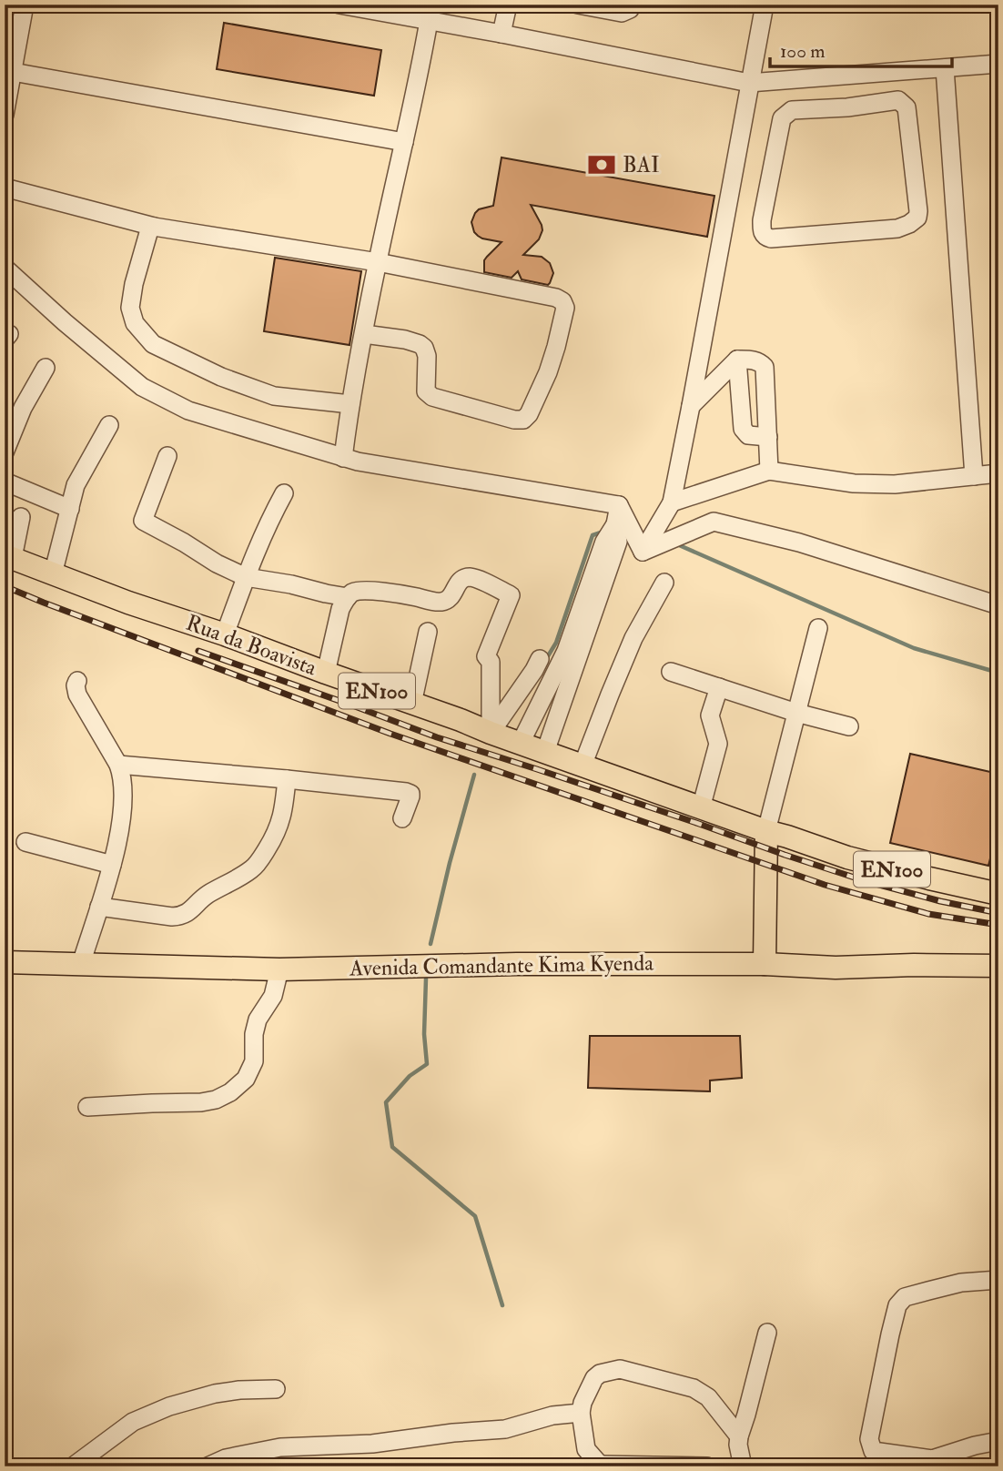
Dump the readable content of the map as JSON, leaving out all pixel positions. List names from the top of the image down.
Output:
{
  "streets": {
    "main road": ["Rua da Boavista", "EN100", "Avenida Comandante Kima Kyenda"]
  },
  "crossings": [
    ["Rua da Boavista", "EN100"]
  ],
  "places": {
    "bank": ["BAI"]
  },
  "scale_bar": "100 m"
}
